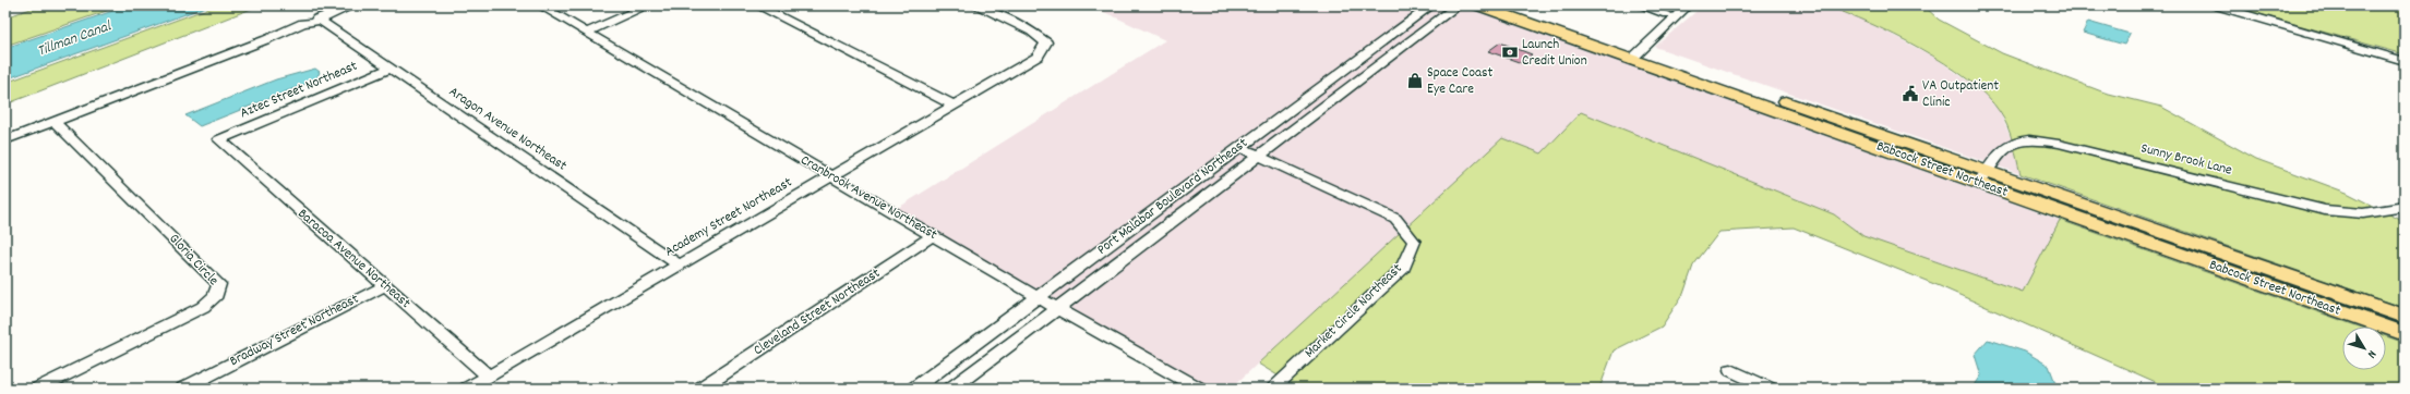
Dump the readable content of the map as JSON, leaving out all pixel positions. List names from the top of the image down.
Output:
{
  "streets": {
    "main road": ["Babcock Street Northeast"],
    "street": [
      "Aztec Street Northeast",
      "Aragon Avenue Northeast",
      "Sunny Brook Lane",
      "Port Malabar Boulevard Northeast",
      "Cranbrook Avenue Northeast",
      "Academy Street Northeast",
      "Baracoa Avenue Northeast",
      "Gloria Circle",
      "Market Circle Northeast",
      "Cleveland Street Northeast",
      "Bradway Street Northeast"
    ]
  },
  "crossings": [
    ["Aztec Street Northeast", "Aragon Avenue Northeast"],
    ["Aztec Street Northeast", "Baracoa Avenue Northeast"],
    ["Aragon Avenue Northeast", "Academy Street Northeast"],
    ["Sunny Brook Lane", "Babcock Street Northeast"],
    ["Port Malabar Boulevard Northeast", "Cranbrook Avenue Northeast"],
    ["Port Malabar Boulevard Northeast", "Market Circle Northeast"],
    ["Cranbrook Avenue Northeast", "Academy Street Northeast"],
    ["Cranbrook Avenue Northeast", "Cleveland Street Northeast"],
    ["Academy Street Northeast", "Baracoa Avenue Northeast"],
    ["Baracoa Avenue Northeast", "Bradway Street Northeast"]
  ],
  "water": ["Tillman Canal"],
  "places": {
    "bank": ["Launch Credit Union"],
    "shop": ["Space Coast Eye Care"],
    "public building": ["VA Outpatient Clinic"]
  },
  "north": "bottom right"
}
